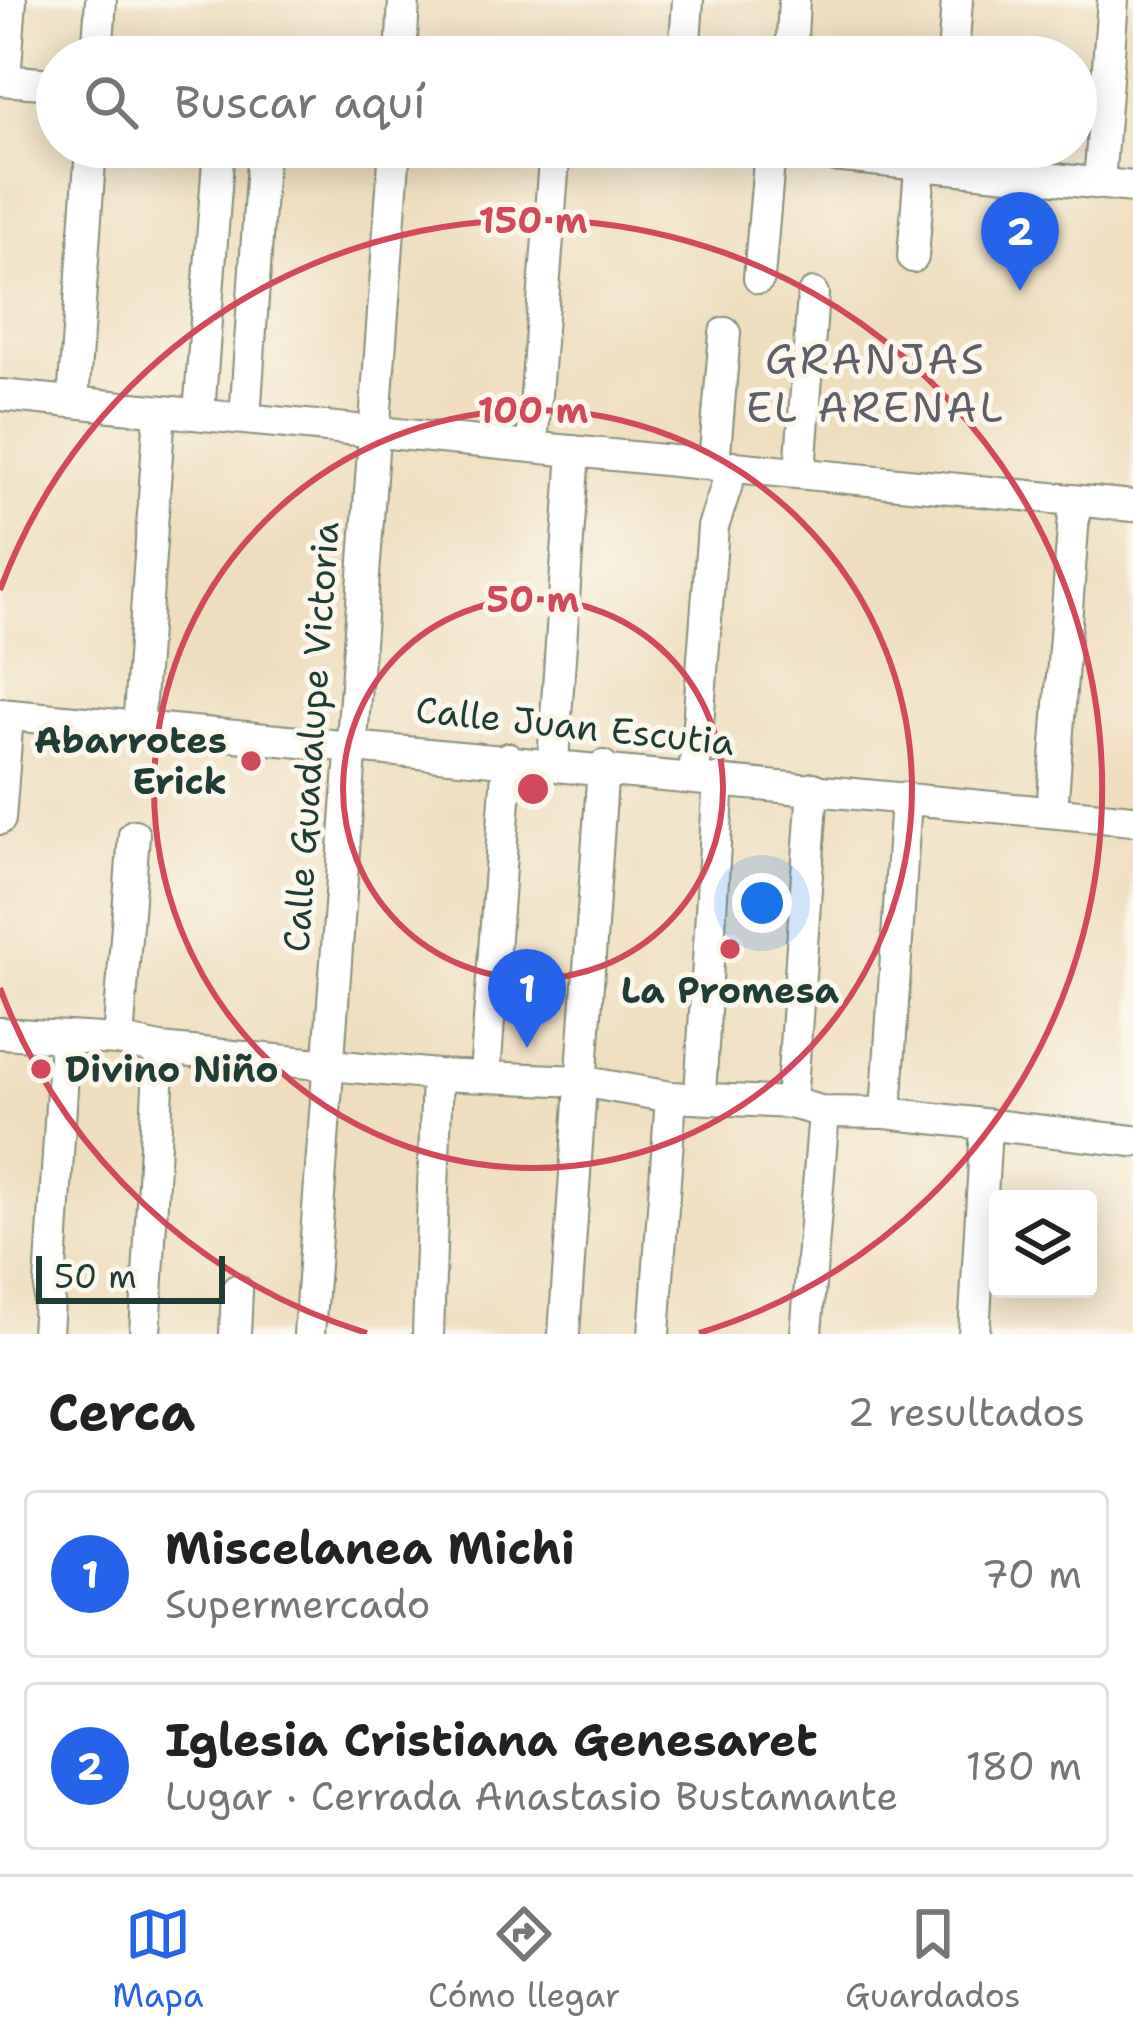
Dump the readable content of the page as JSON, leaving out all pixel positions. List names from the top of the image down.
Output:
{
  "streets": {
    "street": ["Calle Juan Escutia", "Calle Guadalupe Victoria"]
  },
  "crossings": [
    ["Calle Juan Escutia", "Calle Guadalupe Victoria"]
  ],
  "districts": ["GRANJAS EL ARENAL"],
  "places": ["Abarrotes Erick", "La Promesa", "Divino Niño"],
  "scale_bar": "50 m",
  "page": {
    "search": "Buscar aquí",
    "pins": ["2", "1"],
    "scale": "50 m",
    "heading": ["Cerca", "2 resultados"],
    "list": [
      {
        "mark": "1",
        "name": "Miscelanea Michi",
        "note": "Supermercado",
        "value": "70 m"
      },
      {
        "mark": "2",
        "name": "Iglesia Cristiana Genesaret",
        "note": "Lugar · Cerrada Anastasio Bustamante",
        "value": "180 m"
      }
    ],
    "nav": ["Mapa", "Cómo llegar", "Guardados"]
  },
  "rings": ["150 m", "100 m", "50 m"]
}
